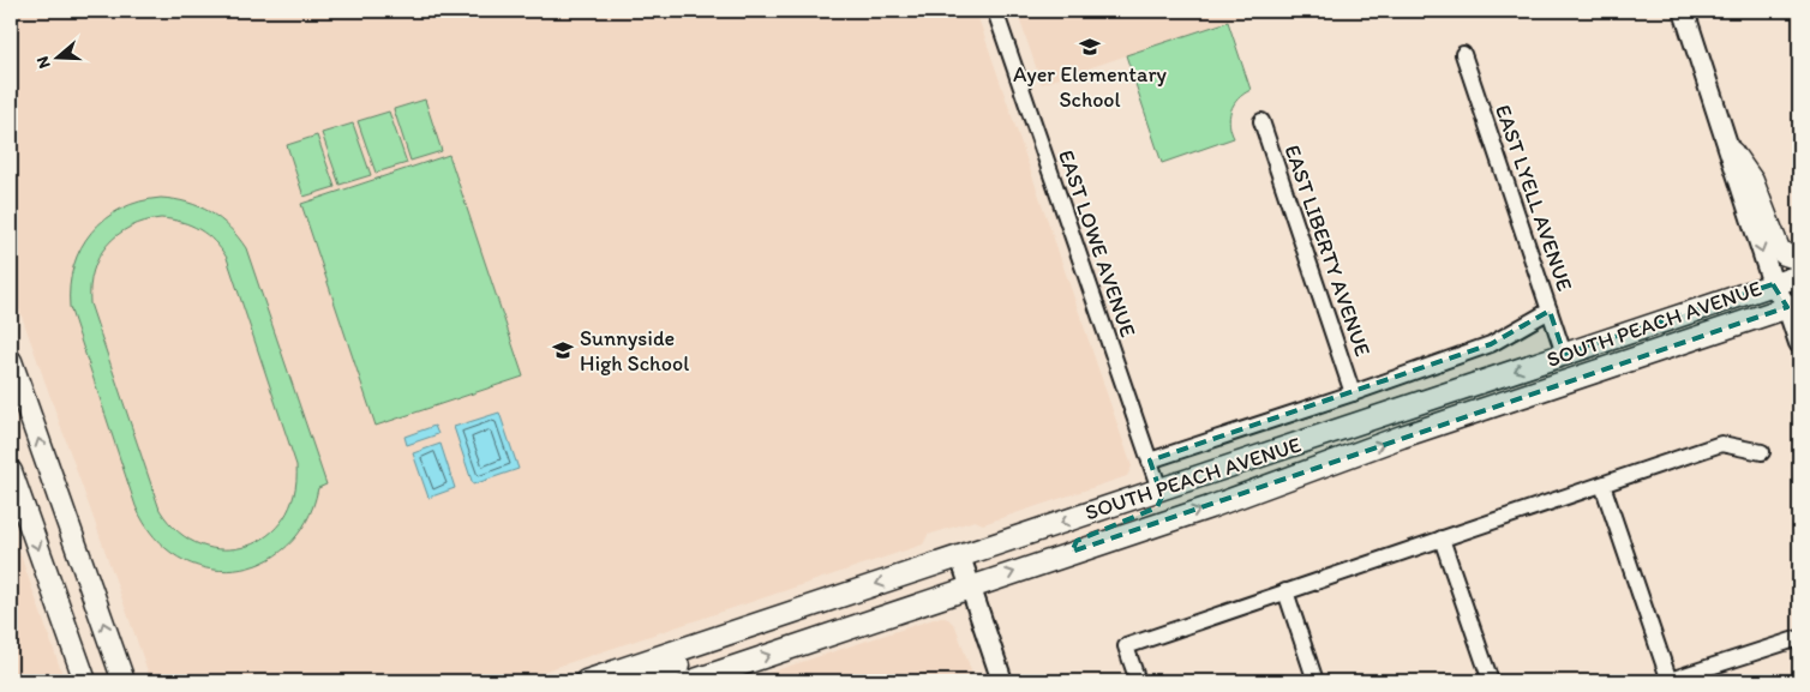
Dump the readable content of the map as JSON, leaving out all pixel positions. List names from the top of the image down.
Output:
{
  "streets": {
    "main road": ["SOUTH PEACH AVENUE"],
    "street": ["EAST LYELL AVENUE", "EAST LOWE AVENUE", "EAST LIBERTY AVENUE"]
  },
  "crossings": [
    ["EAST LYELL AVENUE", "SOUTH PEACH AVENUE"],
    ["EAST LOWE AVENUE", "SOUTH PEACH AVENUE"],
    ["EAST LIBERTY AVENUE", "SOUTH PEACH AVENUE"]
  ],
  "places": {
    "school or university": ["Ayer Elementary School", "Sunnyside High School"]
  },
  "north": "left"
}
